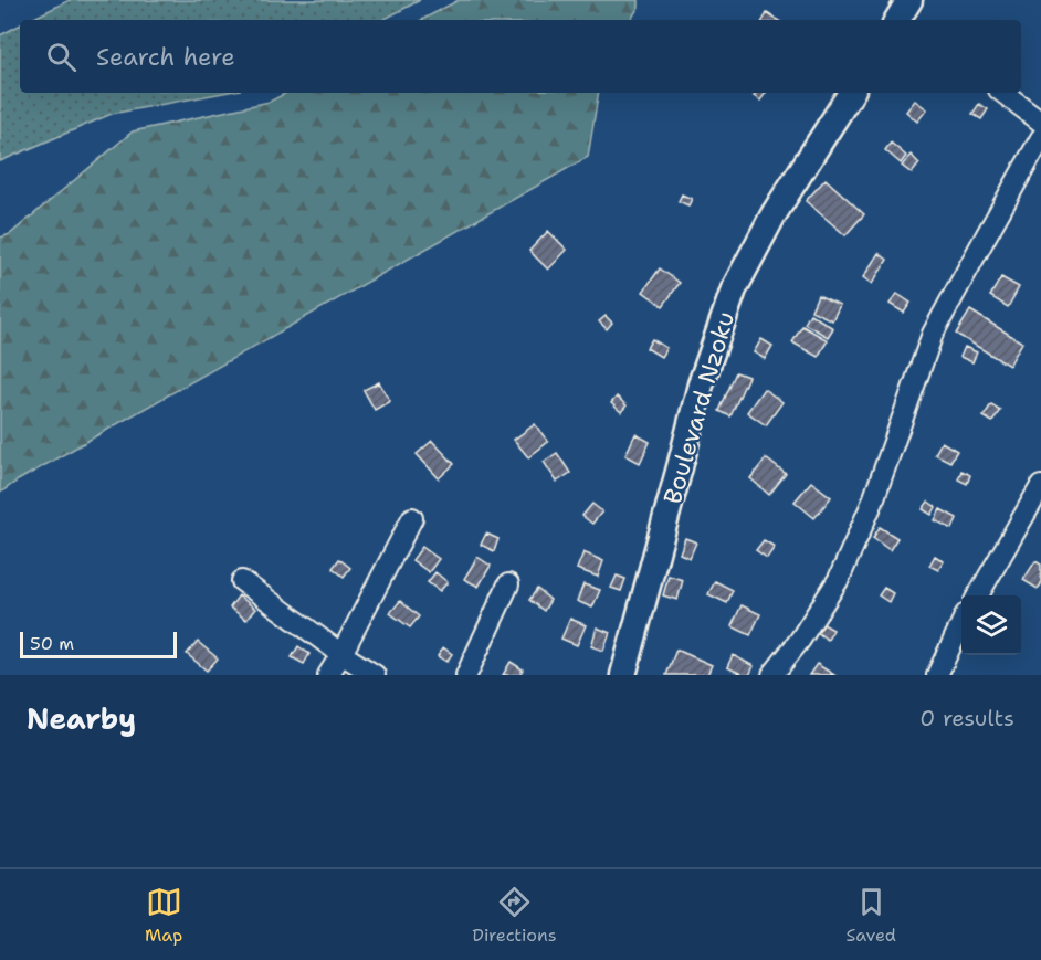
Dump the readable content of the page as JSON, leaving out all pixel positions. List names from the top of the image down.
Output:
{
  "streets": {
    "street": ["Boulevard Nzoku"]
  },
  "scale_bar": "50 m",
  "page": {
    "search": "Search here",
    "scale": "50 m",
    "heading": ["Nearby", "0 results"],
    "nav": ["Map", "Directions", "Saved"]
  }
}
